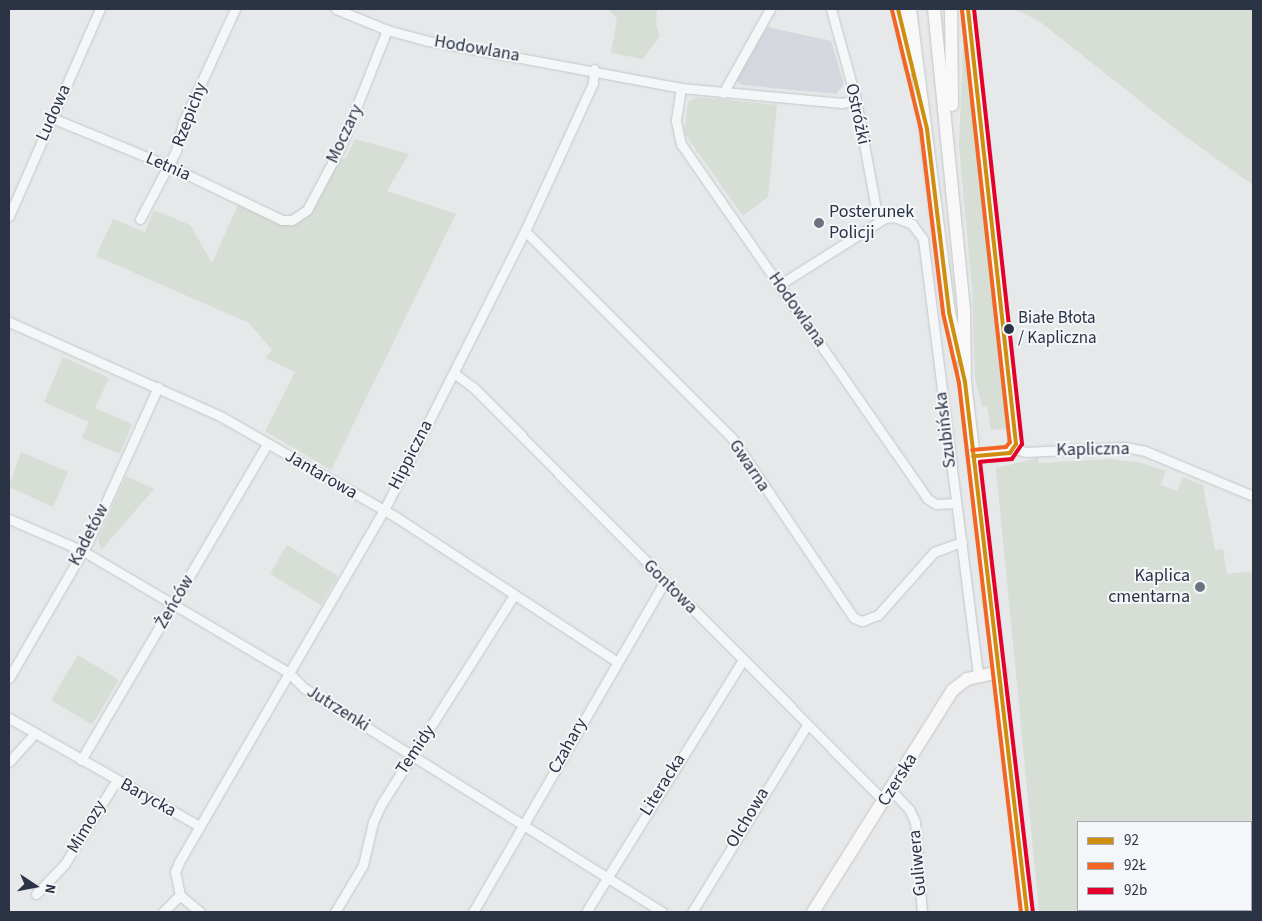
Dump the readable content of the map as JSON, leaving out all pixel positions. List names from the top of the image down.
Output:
{
  "streets": {
    "main road": ["Szubińska", "Czerska"],
    "street": [
      "Hodowlana",
      "Ludowa",
      "Ostróżki",
      "Rzepichy",
      "Moczary",
      "Letnia",
      "Kapliczna",
      "Hippiczna",
      "Gwarna",
      "Jantarowa",
      "Kadetów",
      "Gontowa",
      "Żeńców",
      "Jutrzenki",
      "Czahary",
      "Temidy",
      "Literacka",
      "Barycka",
      "Olchowa",
      "Mimozy",
      "Guliwera"
    ]
  },
  "crossings": [
    ["Hodowlana", "Ostróżki"],
    ["Hodowlana", "Moczary"],
    ["Hodowlana", "Szubińska"],
    ["Hodowlana", "Hippiczna"],
    ["Ludowa", "Letnia"],
    ["Ostróżki", "Szubińska"],
    ["Rzepichy", "Letnia"],
    ["Moczary", "Letnia"],
    ["Szubińska", "Gwarna"],
    ["Szubińska", "Czerska"],
    ["Hippiczna", "Gwarna"],
    ["Hippiczna", "Jantarowa"],
    ["Hippiczna", "Gontowa"],
    ["Hippiczna", "Jutrzenki"],
    ["Hippiczna", "Barycka"],
    ["Jantarowa", "Kadetów"],
    ["Jantarowa", "Żeńców"],
    ["Jantarowa", "Czahary"],
    ["Jantarowa", "Temidy"],
    ["Kadetów", "Jutrzenki"],
    ["Gontowa", "Czahary"],
    ["Gontowa", "Czerska"],
    ["Gontowa", "Literacka"],
    ["Gontowa", "Olchowa"],
    ["Gontowa", "Guliwera"],
    ["Żeńców", "Jutrzenki"],
    ["Żeńców", "Barycka"],
    ["Jutrzenki", "Czahary"],
    ["Jutrzenki", "Temidy"],
    ["Jutrzenki", "Literacka"],
    ["Czerska", "Guliwera"],
    ["Barycka", "Mimozy"]
  ],
  "places": ["Posterunek Policji", "Białe Błota / Kapliczna", "Kaplica cmentarna"],
  "lines": ["transit line 92", "transit line 92b", "transit line 92Ł"],
  "legend": ["92", "92Ł", "92b"],
  "north": "right"
}
